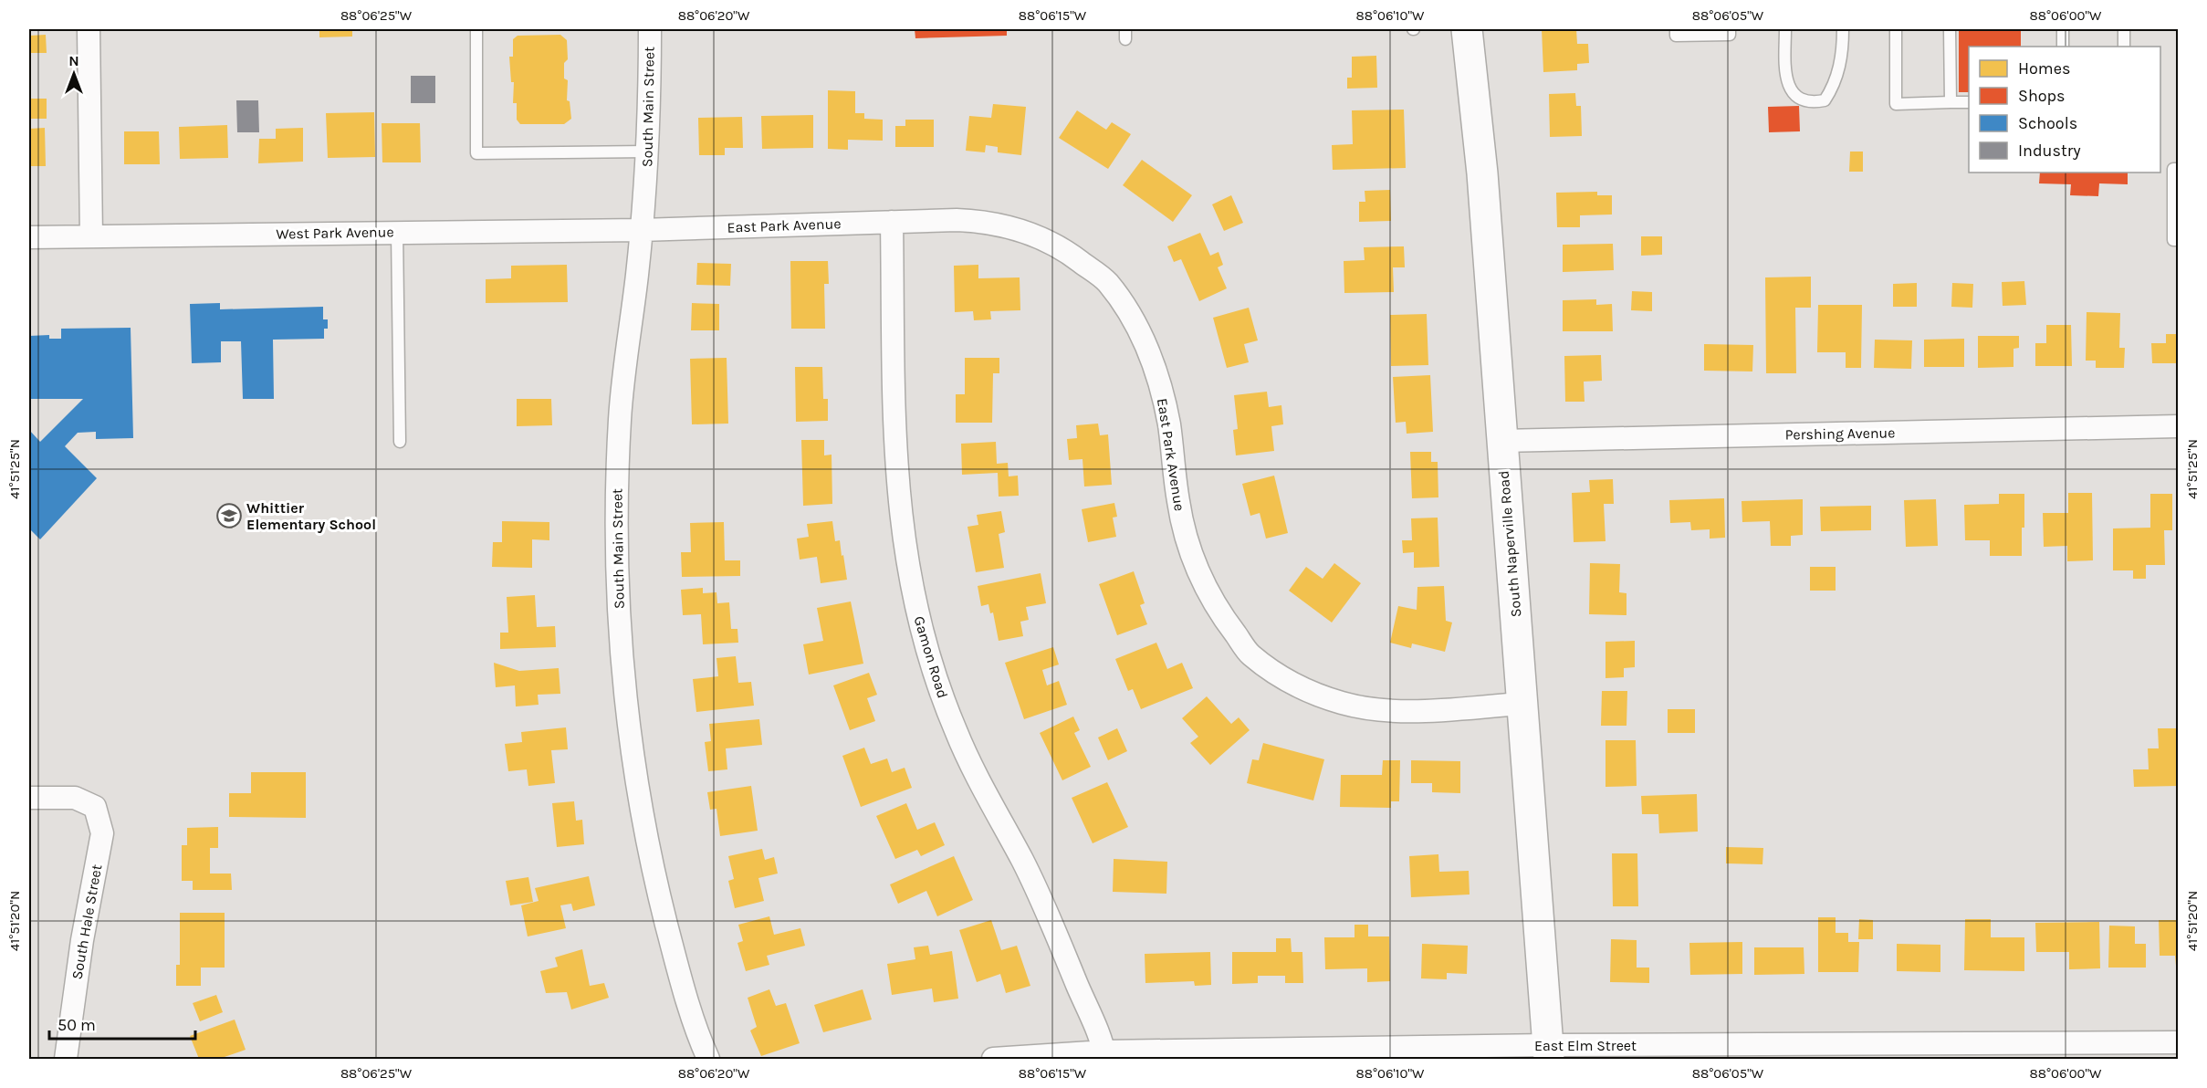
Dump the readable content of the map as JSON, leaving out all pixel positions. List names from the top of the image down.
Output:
{
  "streets": {
    "main road": ["South Naperville Road"],
    "street": [
      "South Main Street",
      "East Park Avenue",
      "West Park Avenue",
      "Pershing Avenue",
      "Gamon Road",
      "South Hale Street",
      "East Elm Street"
    ]
  },
  "crossings": [
    ["South Main Street", "East Park Avenue"],
    ["South Main Street", "West Park Avenue"],
    ["East Park Avenue", "West Park Avenue"],
    ["East Park Avenue", "South Naperville Road"],
    ["East Park Avenue", "Gamon Road"],
    ["Pershing Avenue", "South Naperville Road"],
    ["South Naperville Road", "East Elm Street"],
    ["Gamon Road", "East Elm Street"]
  ],
  "places": {
    "school or university": ["Whittier Elementary School"]
  },
  "legend": [
    "Homes",
    "Shops",
    "Schools",
    "Industry"
  ],
  "scale_bar": "50 m",
  "north": "top",
  "coordinates": [
    "88°06'25\"W",
    "88°06'20\"W",
    "88°06'15\"W",
    "88°06'10\"W",
    "88°06'05\"W",
    "88°06'00\"W",
    "41°51'25\"N",
    "41°51'20\"N"
  ]
}
